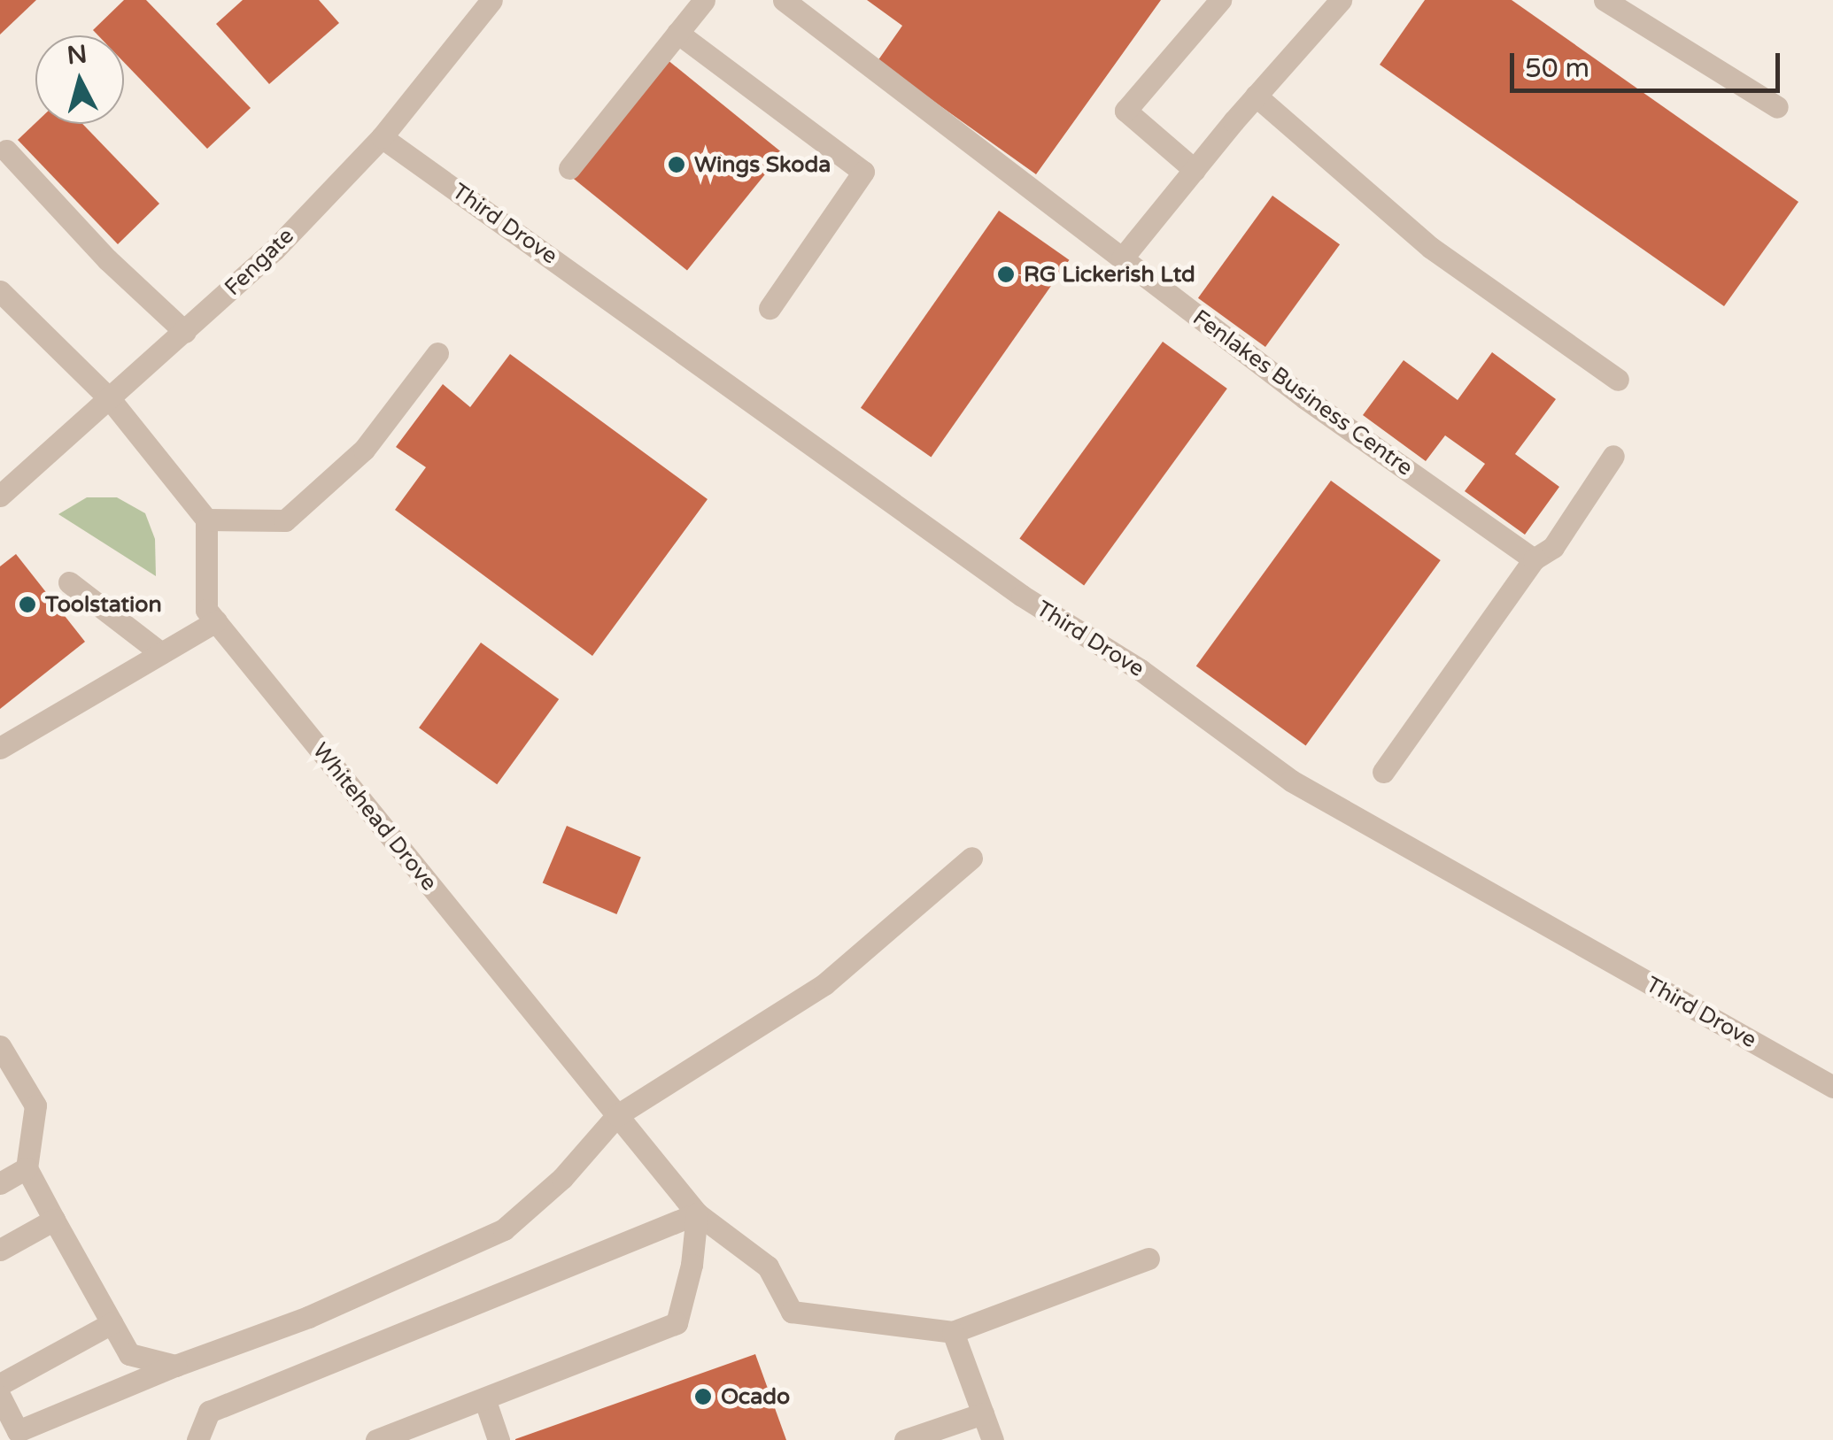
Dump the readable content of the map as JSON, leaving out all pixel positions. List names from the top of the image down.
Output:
{
  "streets": {
    "street": [
      "Third Drove",
      "Fengate",
      "Fenlakes Business Centre",
      "Whitehead Drove"
    ]
  },
  "crossings": [
    ["Third Drove", "Fengate"]
  ],
  "places": [
    "Wings Skoda",
    "RG Lickerish Ltd",
    "Toolstation",
    "Ocado"
  ],
  "scale_bar": "50 m",
  "north": "top"
}
